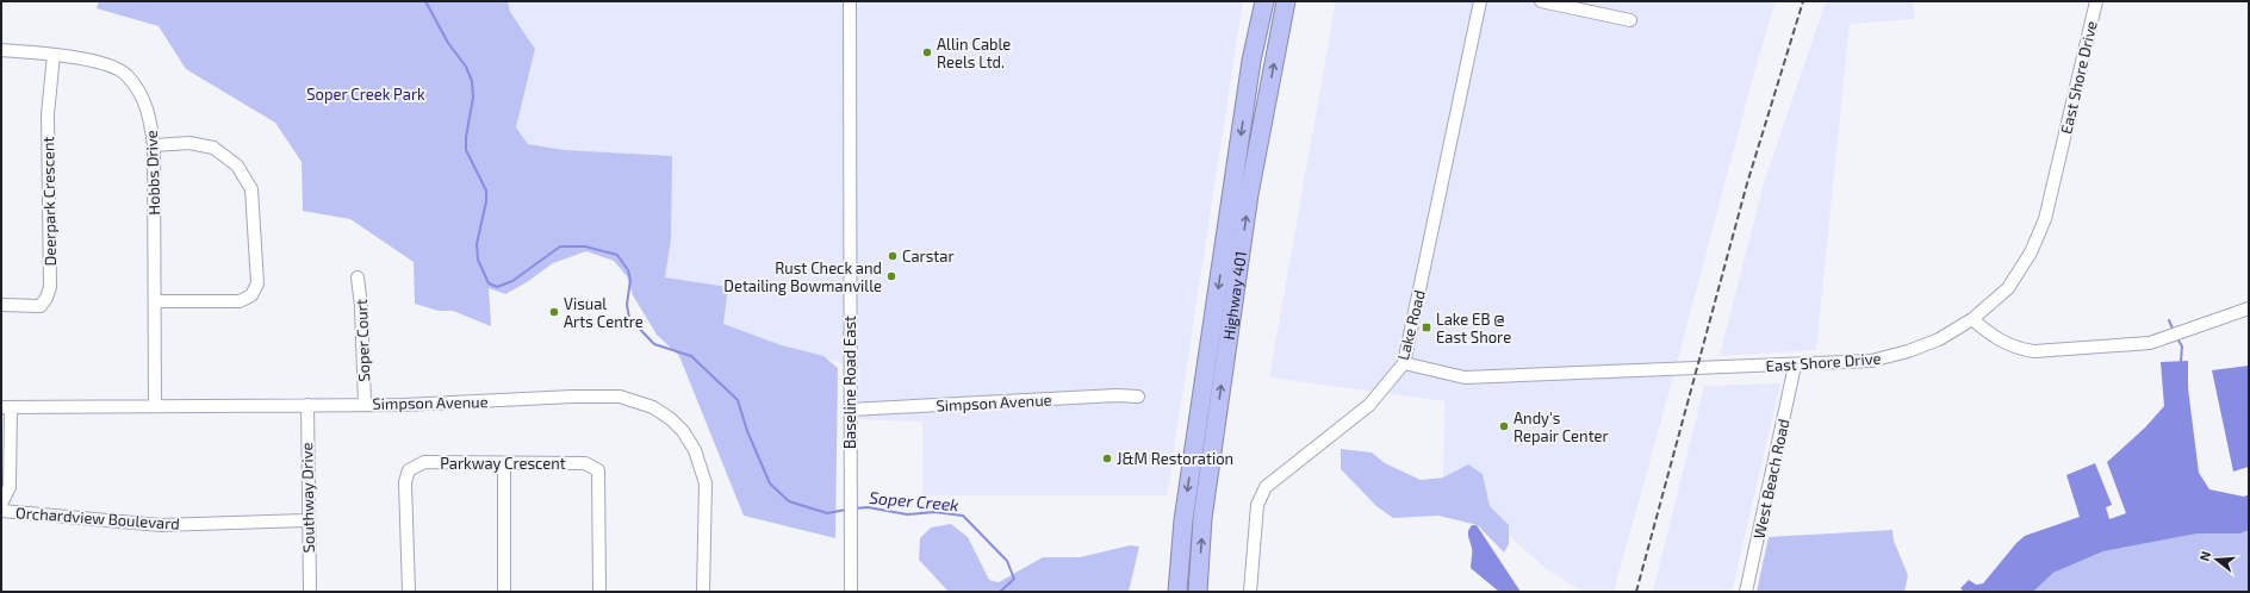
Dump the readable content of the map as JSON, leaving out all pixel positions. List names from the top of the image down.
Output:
{
  "streets": {
    "highway": ["Highway 401"],
    "street": [
      "East Shore Drive",
      "Hobbs Drive",
      "Deerpark Crescent",
      "Lake Road",
      "Soper Court",
      "Baseline Road East",
      "Simpson Avenue",
      "Parkway Crescent",
      "West Beach Road",
      "Southway Drive",
      "Orchardview Boulevard"
    ]
  },
  "crossings": [
    ["East Shore Drive", "Lake Road"],
    ["East Shore Drive", "West Beach Road"],
    ["Hobbs Drive", "Deerpark Crescent"],
    ["Hobbs Drive", "Simpson Avenue"],
    ["Soper Court", "Simpson Avenue"],
    ["Baseline Road East", "Simpson Avenue"],
    ["Simpson Avenue", "Southway Drive"],
    ["Southway Drive", "Orchardview Boulevard"]
  ],
  "water": ["Soper Creek"],
  "parks": ["Soper Creek Park"],
  "places": {
    "other": [
      "Allin Cable Reels Ltd.",
      "Carstar",
      "Rust Check and Detailing Bowmanville",
      "Visual Arts Centre",
      "Andy's Repair Center",
      "J&M Restoration"
    ],
    "transit": ["Lake EB @ East Shore"]
  },
  "north": "left"
}
